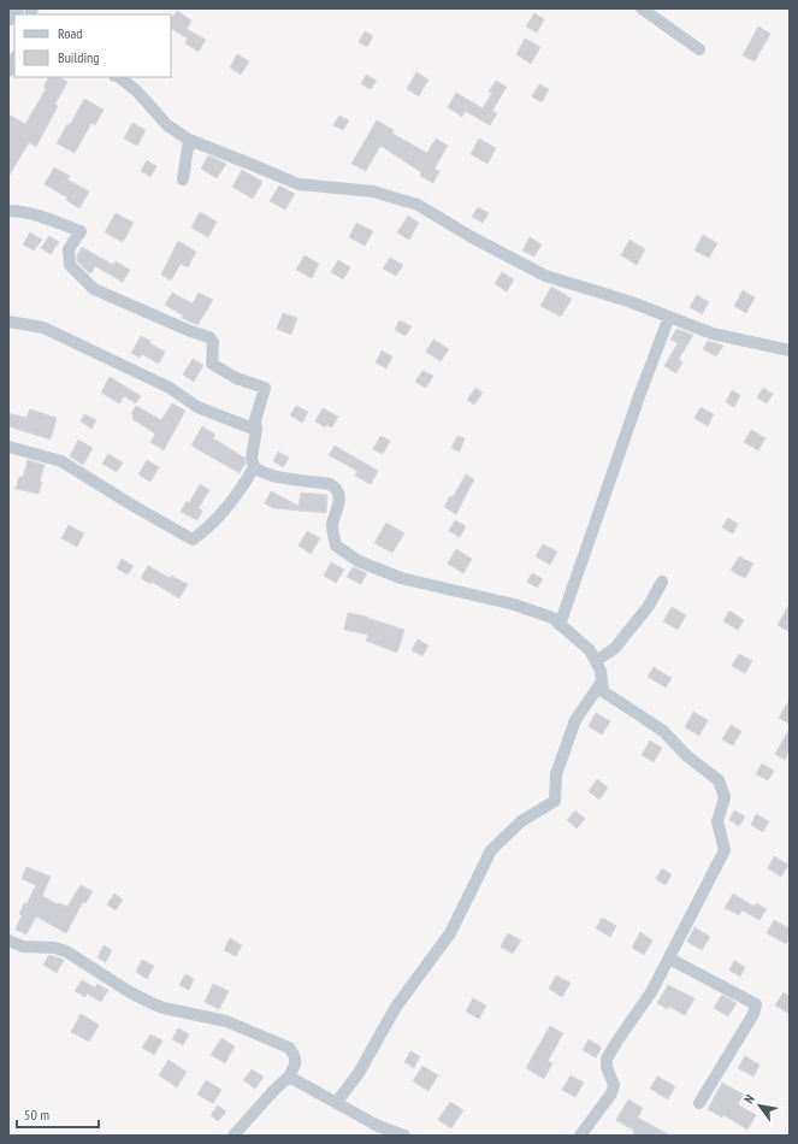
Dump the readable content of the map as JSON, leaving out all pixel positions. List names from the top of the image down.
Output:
{
  "legend": ["Road", "Building"],
  "scale_bar": "50 m",
  "north": "top left"
}
